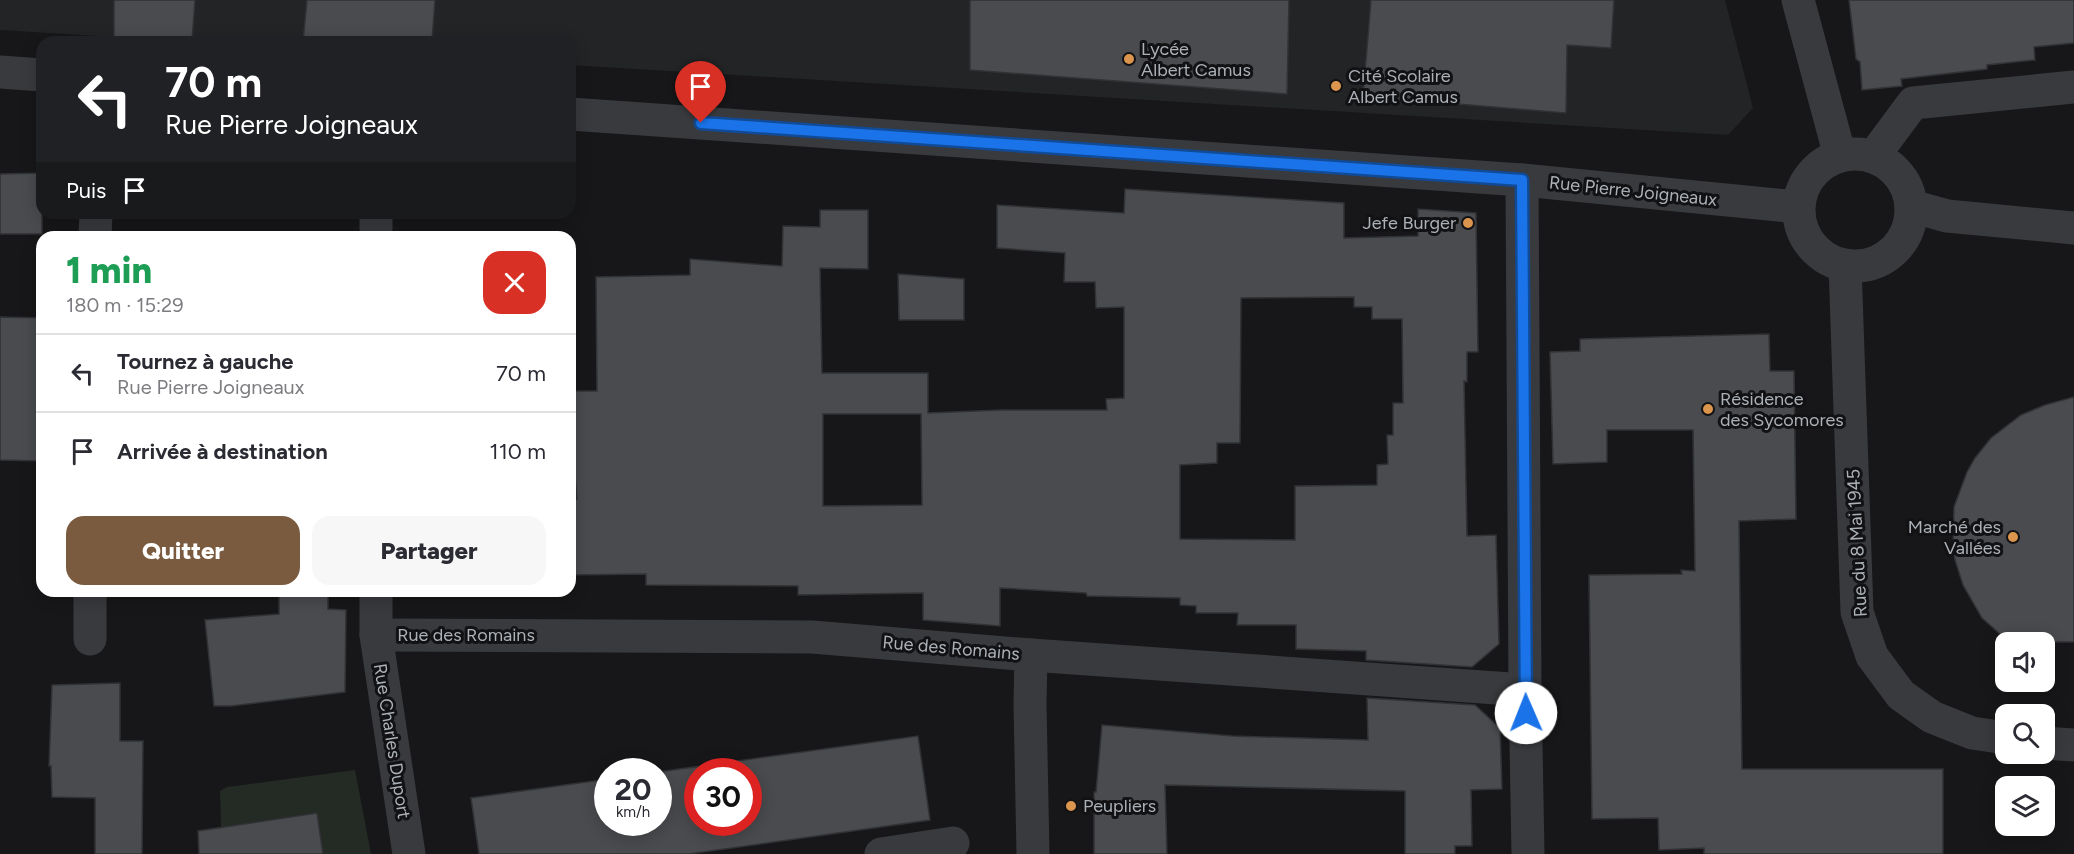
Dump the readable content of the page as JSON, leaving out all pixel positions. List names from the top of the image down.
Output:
{
  "streets": {
    "street": [
      "Rue Pierre Joigneaux",
      "Rue du 8 Mai 1945",
      "Rue des Romains",
      "Rue Charles Duport"
    ]
  },
  "crossings": [
    ["Rue Pierre Joigneaux", "Rue du 8 Mai 1945"],
    ["Rue des Romains", "Rue Charles Duport"]
  ],
  "places": [
    "Lycée Albert Camus",
    "Cité Scolaire Albert Camus",
    "Jefe Burger",
    "Résidence des Sycomores",
    "Marché des Vallées",
    "Peupliers"
  ],
  "page": {
    "turn": ["70 m", "Rue Pierre Joigneaux"],
    "then": "Puis",
    "heading": ["1 min", "180 m · 15:29"],
    "list": [
      {
        "name": "Tournez à gauche",
        "note": "Rue Pierre Joigneaux",
        "value": "70 m"
      },
      {
        "name": "Arrivée à destination",
        "value": "110 m"
      }
    ],
    "buttons": ["Quitter", "Partager"],
    "speed": "20 km/h",
    "limit": "30"
  }
}
